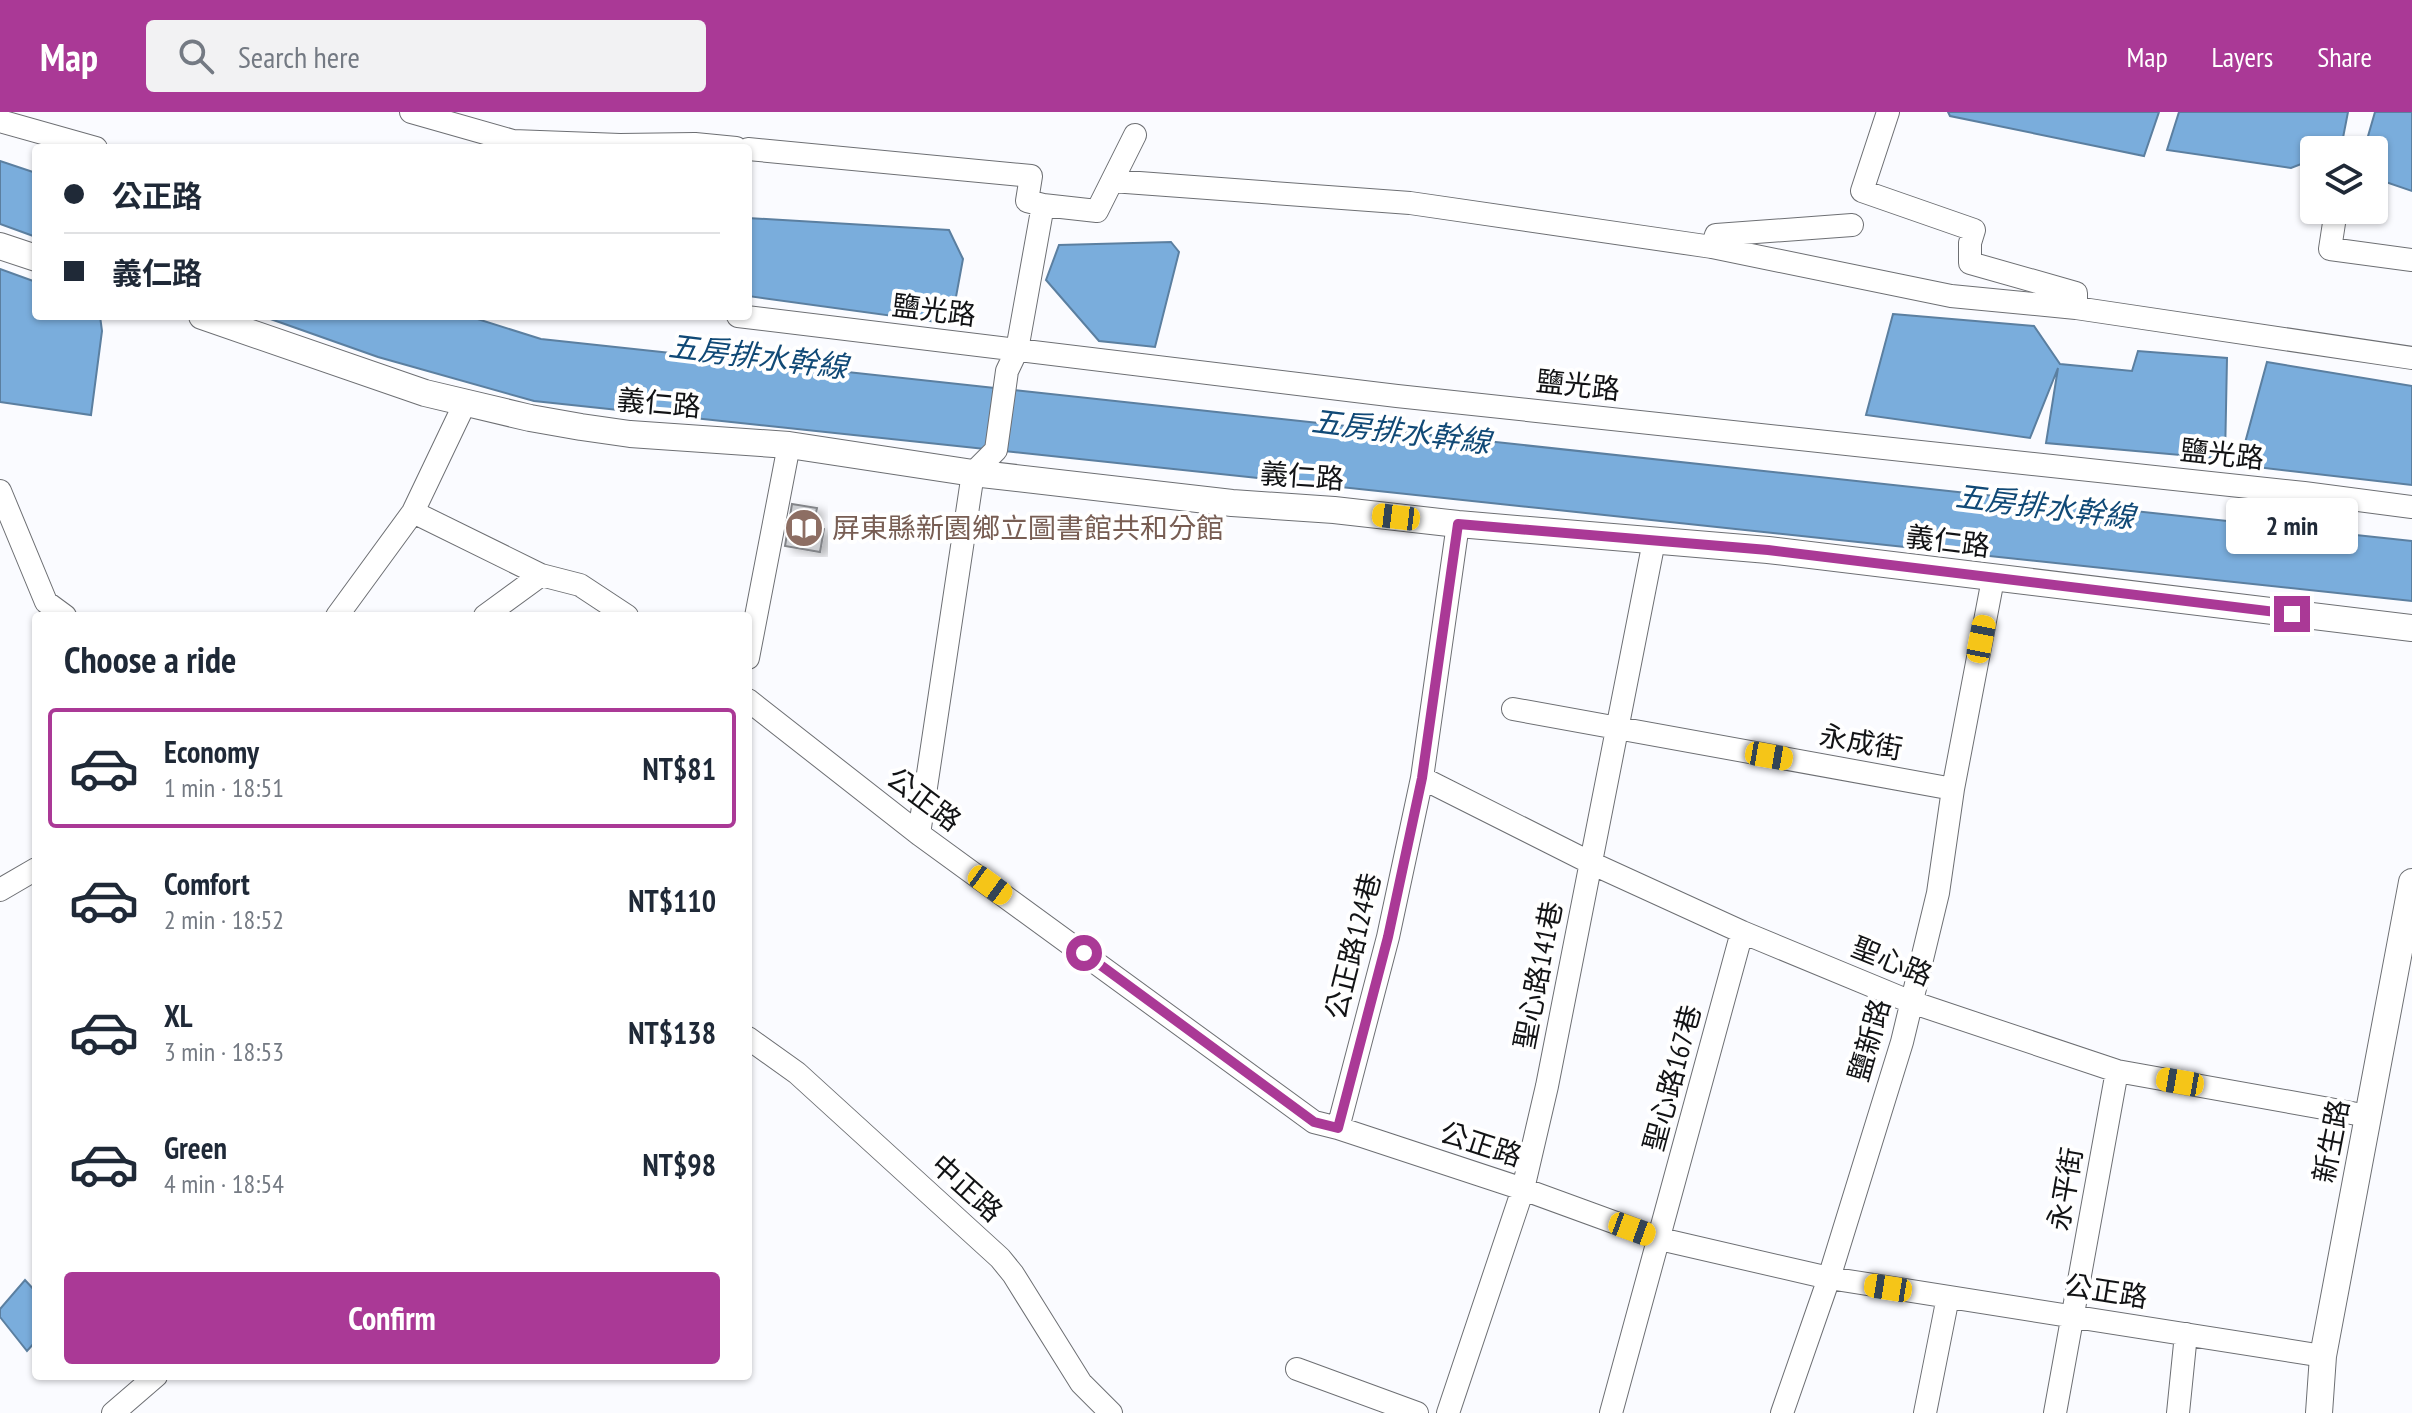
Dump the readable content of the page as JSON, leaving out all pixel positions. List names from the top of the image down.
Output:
{
  "streets": {
    "street": [
      "鹽光路",
      "義仁路",
      "永成街",
      "公正路",
      "公正路124巷",
      "聖心路",
      "聖心路141巷",
      "鹽新路",
      "聖心路167巷",
      "新生路",
      "中正路",
      "永平街"
    ]
  },
  "crossings": [
    ["義仁路", "公正路124巷"],
    ["義仁路", "聖心路141巷"],
    ["義仁路", "鹽新路"],
    ["永成街", "聖心路141巷"],
    ["永成街", "鹽新路"],
    ["公正路", "公正路124巷"],
    ["公正路", "聖心路141巷"],
    ["公正路", "鹽新路"],
    ["公正路", "聖心路167巷"],
    ["公正路", "新生路"],
    ["公正路", "永平街"],
    ["公正路124巷", "聖心路"],
    ["聖心路", "聖心路141巷"],
    ["聖心路", "鹽新路"],
    ["聖心路", "聖心路167巷"],
    ["聖心路", "新生路"],
    ["聖心路", "永平街"]
  ],
  "water": ["五房排水幹線"],
  "places": {
    "library": ["屏東縣新園鄉立圖書館共和分館"]
  },
  "page": {
    "header": "Map",
    "search": "Search here",
    "nav": ["Map", "Layers", "Share"],
    "banner": ["公正路", "義仁路"],
    "bubble": "2 min",
    "heading": "Choose a ride",
    "list": [
      {
        "name": "Economy",
        "note": "1 min · 18:51",
        "value": "NT$81"
      },
      {
        "name": "Comfort",
        "note": "2 min · 18:52",
        "value": "NT$110"
      },
      {
        "name": "XL",
        "note": "3 min · 18:53",
        "value": "NT$138"
      },
      {
        "name": "Green",
        "note": "4 min · 18:54",
        "value": "NT$98"
      }
    ],
    "buttons": "Confirm"
  }
}
